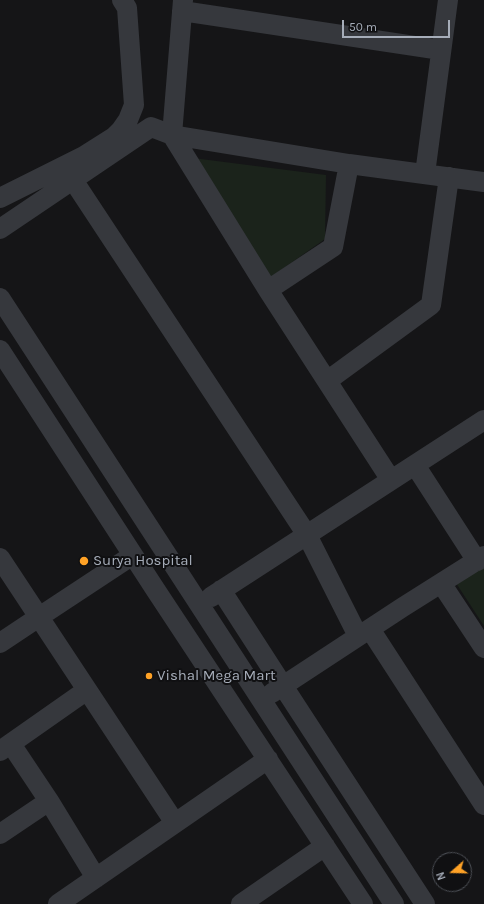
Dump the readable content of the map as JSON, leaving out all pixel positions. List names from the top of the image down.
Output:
{
  "places": ["Surya Hospital", "Vishal Mega Mart"],
  "scale_bar": "50 m",
  "north": "left"
}
